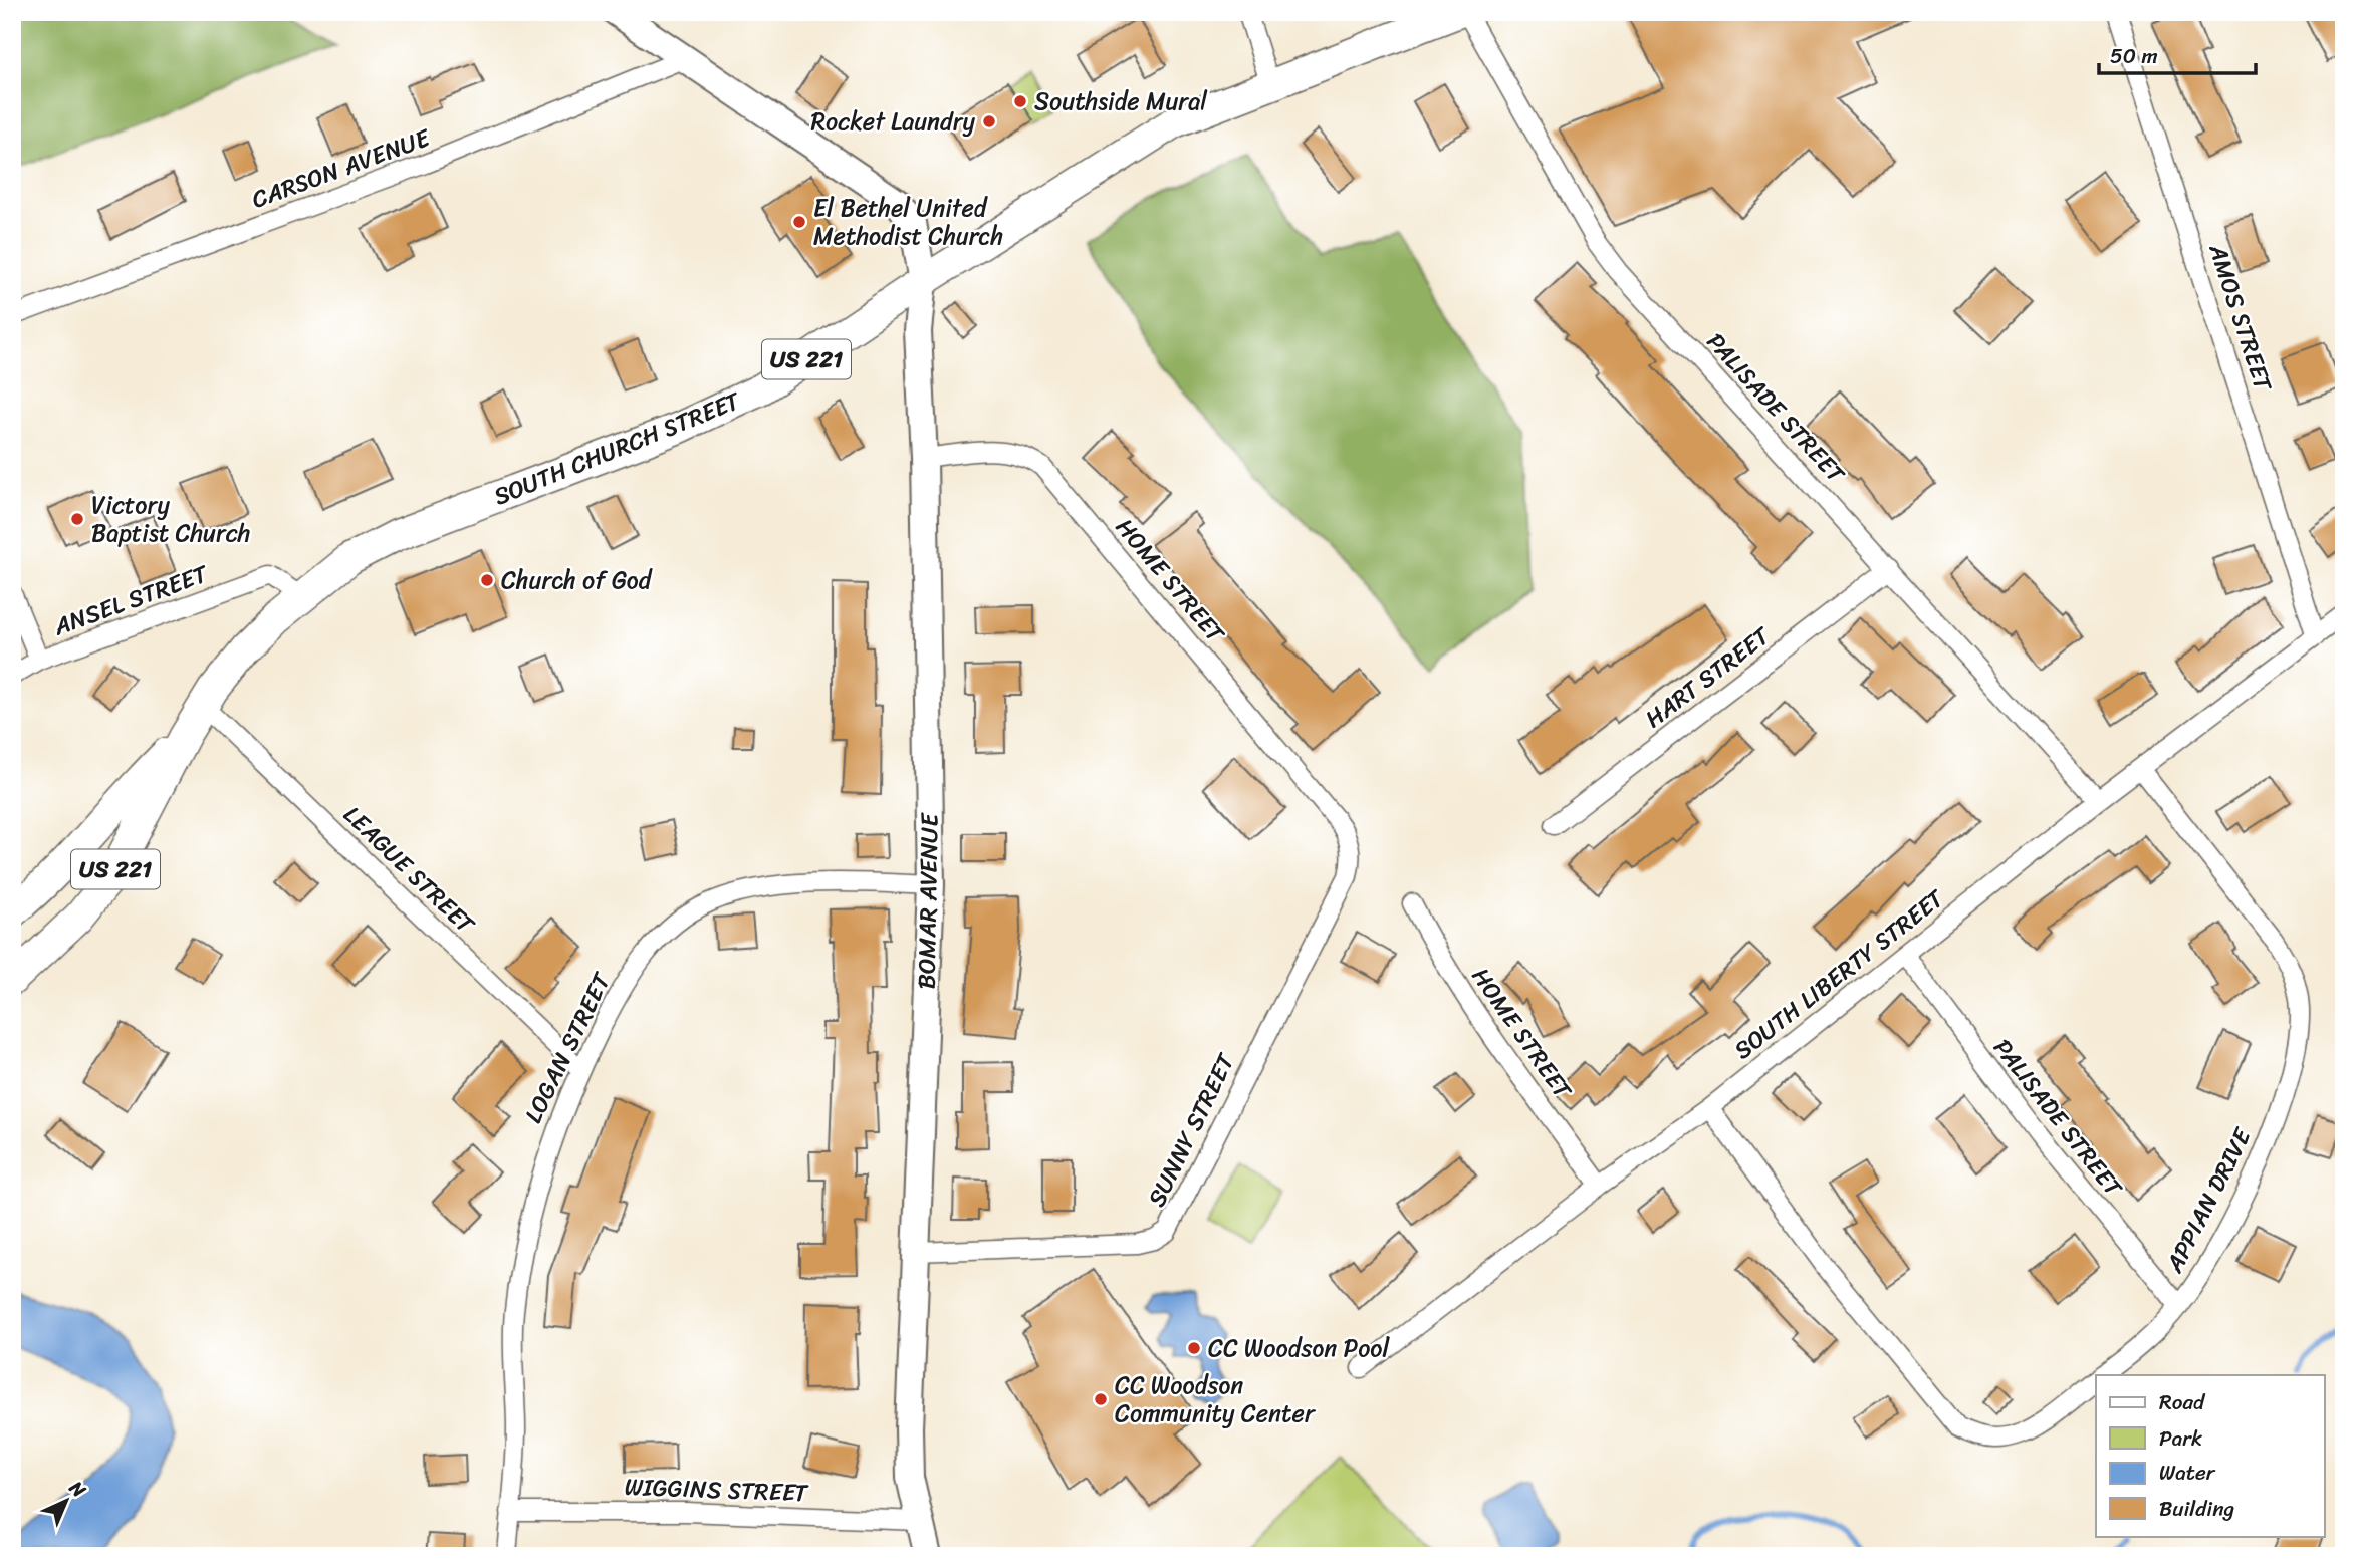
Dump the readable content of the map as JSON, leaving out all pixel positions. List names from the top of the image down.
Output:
{
  "streets": {
    "main road": ["US 221", "SOUTH CHURCH STREET"],
    "street": [
      "CARSON AVENUE",
      "AMOS STREET",
      "PALISADE STREET",
      "HOME STREET",
      "ANSEL STREET",
      "HART STREET",
      "LEAGUE STREET",
      "BOMAR AVENUE",
      "SOUTH LIBERTY STREET",
      "LOGAN STREET",
      "SUNNY STREET",
      "APPIAN DRIVE",
      "WIGGINS STREET"
    ]
  },
  "crossings": [
    ["CARSON AVENUE", "BOMAR AVENUE"],
    ["AMOS STREET", "SOUTH LIBERTY STREET"],
    ["US 221", "SOUTH CHURCH STREET"],
    ["PALISADE STREET", "HART STREET"],
    ["PALISADE STREET", "SOUTH LIBERTY STREET"],
    ["PALISADE STREET", "APPIAN DRIVE"],
    ["SOUTH CHURCH STREET", "ANSEL STREET"],
    ["SOUTH CHURCH STREET", "LEAGUE STREET"],
    ["SOUTH CHURCH STREET", "BOMAR AVENUE"],
    ["HOME STREET", "BOMAR AVENUE"],
    ["HOME STREET", "SOUTH LIBERTY STREET"],
    ["HOME STREET", "SUNNY STREET"],
    ["LEAGUE STREET", "LOGAN STREET"],
    ["BOMAR AVENUE", "LOGAN STREET"],
    ["BOMAR AVENUE", "SUNNY STREET"],
    ["BOMAR AVENUE", "WIGGINS STREET"],
    ["SOUTH LIBERTY STREET", "APPIAN DRIVE"],
    ["LOGAN STREET", "WIGGINS STREET"]
  ],
  "places": [
    "Southside Mural",
    "Rocket Laundry",
    "El Bethel United Methodist Church",
    "Victory Baptist Church",
    "Church of God",
    "CC Woodson Pool",
    "CC Woodson Community Center"
  ],
  "legend": [
    "Road",
    "Park",
    "Water",
    "Building"
  ],
  "scale_bar": "50 m",
  "north": "top right"
}
